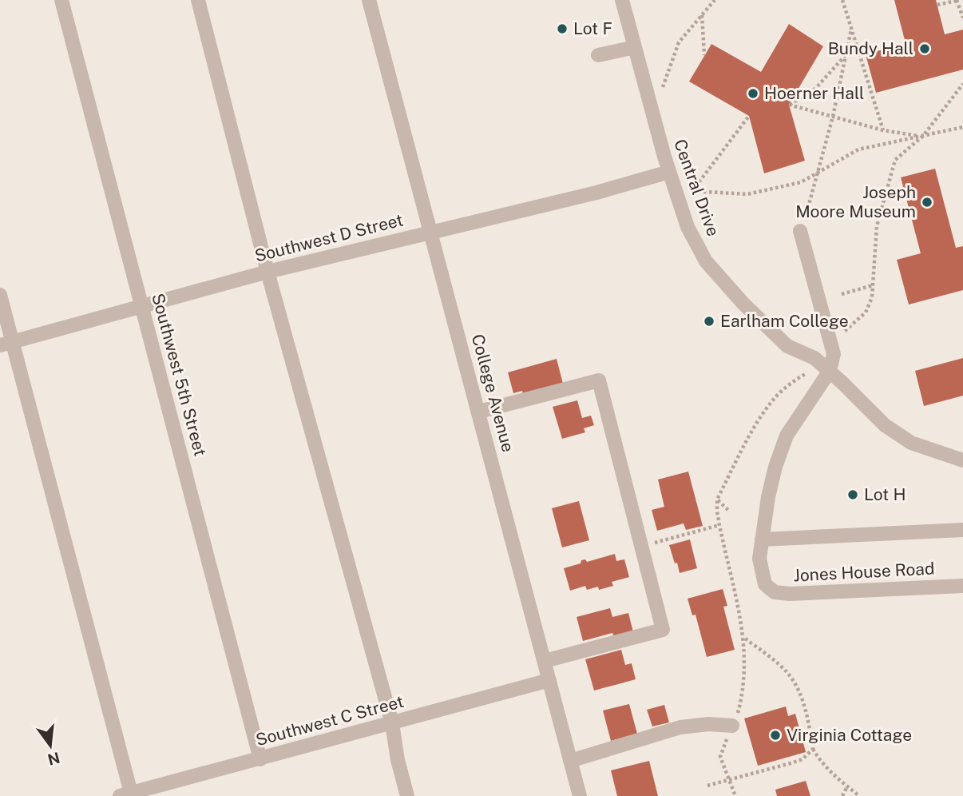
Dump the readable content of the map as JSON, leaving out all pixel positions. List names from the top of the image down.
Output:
{
  "streets": {
    "street": [
      "Central Drive",
      "Southwest D Street",
      "Southwest 5th Street",
      "College Avenue",
      "Jones House Road",
      "Southwest C Street"
    ]
  },
  "crossings": [
    ["Central Drive", "Southwest D Street"],
    ["Central Drive", "Jones House Road"],
    ["Southwest D Street", "Southwest 5th Street"],
    ["Southwest D Street", "College Avenue"],
    ["Southwest 5th Street", "Southwest C Street"],
    ["College Avenue", "Southwest C Street"]
  ],
  "places": [
    "Lot F",
    "Bundy Hall",
    "Hoerner Hall",
    "Joseph Moore Museum",
    "Earlham College",
    "Lot H",
    "Virginia Cottage"
  ],
  "north": "bottom"
}
